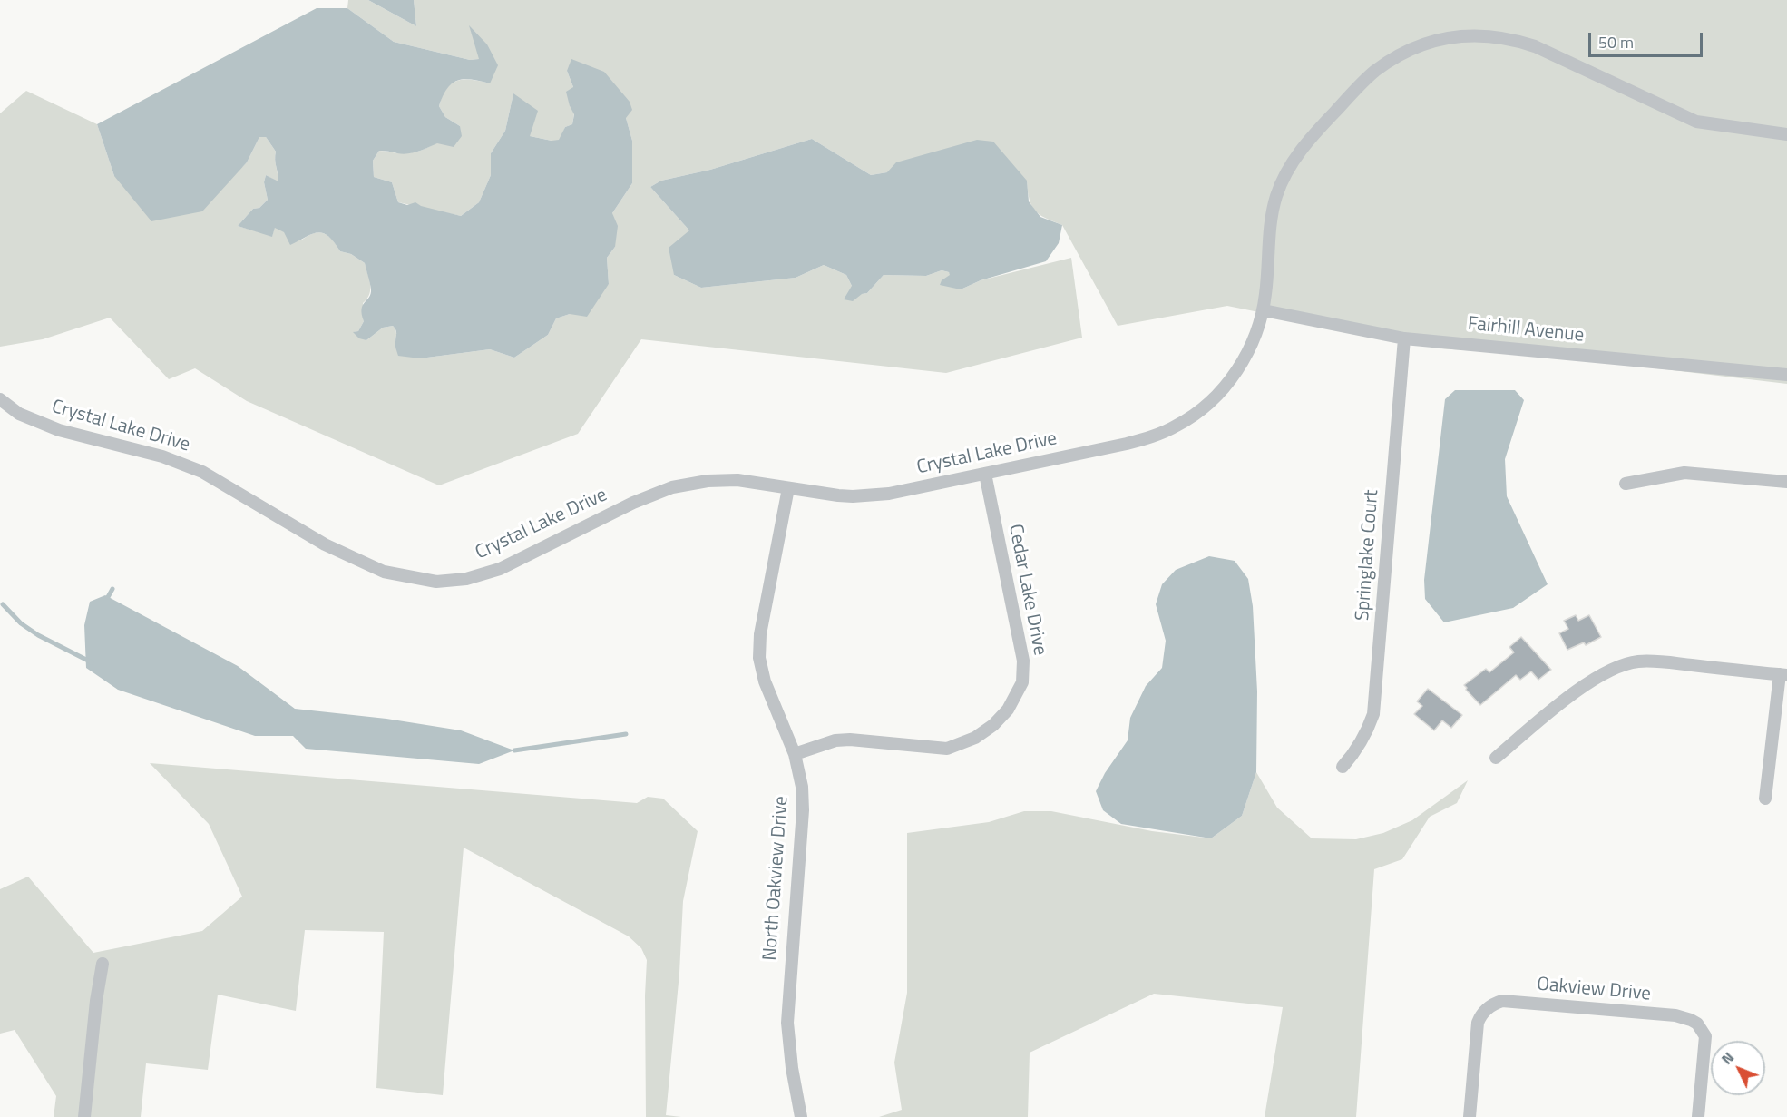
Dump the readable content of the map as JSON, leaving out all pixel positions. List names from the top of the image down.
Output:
{
  "streets": {
    "street": [
      "Fairhill Avenue",
      "Crystal Lake Drive",
      "Springlake Court",
      "Cedar Lake Drive",
      "North Oakview Drive",
      "Oakview Drive"
    ]
  },
  "crossings": [
    ["Fairhill Avenue", "Crystal Lake Drive"],
    ["Fairhill Avenue", "Springlake Court"],
    ["Crystal Lake Drive", "Cedar Lake Drive"],
    ["Crystal Lake Drive", "North Oakview Drive"],
    ["Cedar Lake Drive", "North Oakview Drive"]
  ],
  "scale_bar": "50 m",
  "north": "top left"
}
